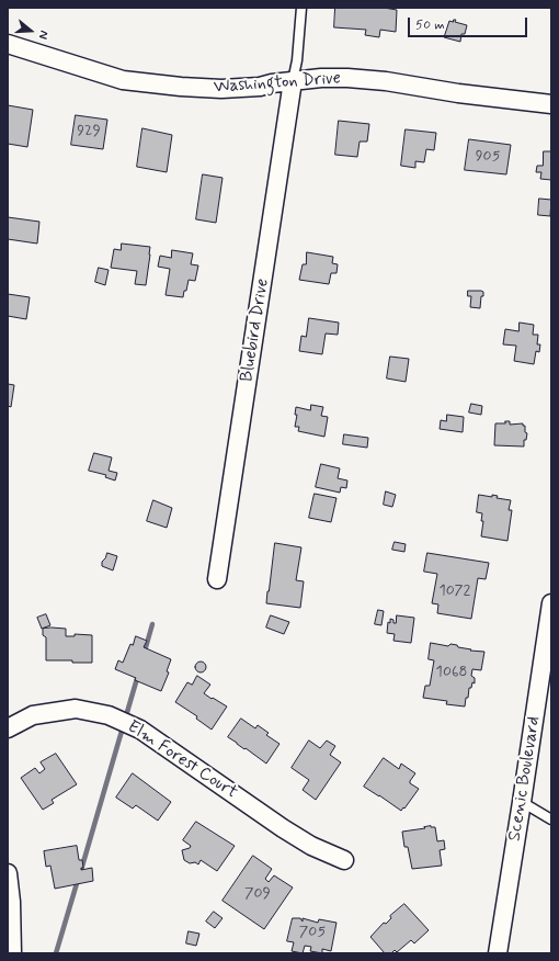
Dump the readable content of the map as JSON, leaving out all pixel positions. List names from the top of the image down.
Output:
{
  "streets": {
    "street": [
      "Washington Drive",
      "Bluebird Drive",
      "Elm Forest Court",
      "Scenic Boulevard"
    ]
  },
  "crossings": [
    ["Washington Drive", "Bluebird Drive"]
  ],
  "house_numbers": [
    "929",
    "905",
    "1072",
    "1068",
    "709",
    "705"
  ],
  "scale_bar": "50 m",
  "north": "right"
}
